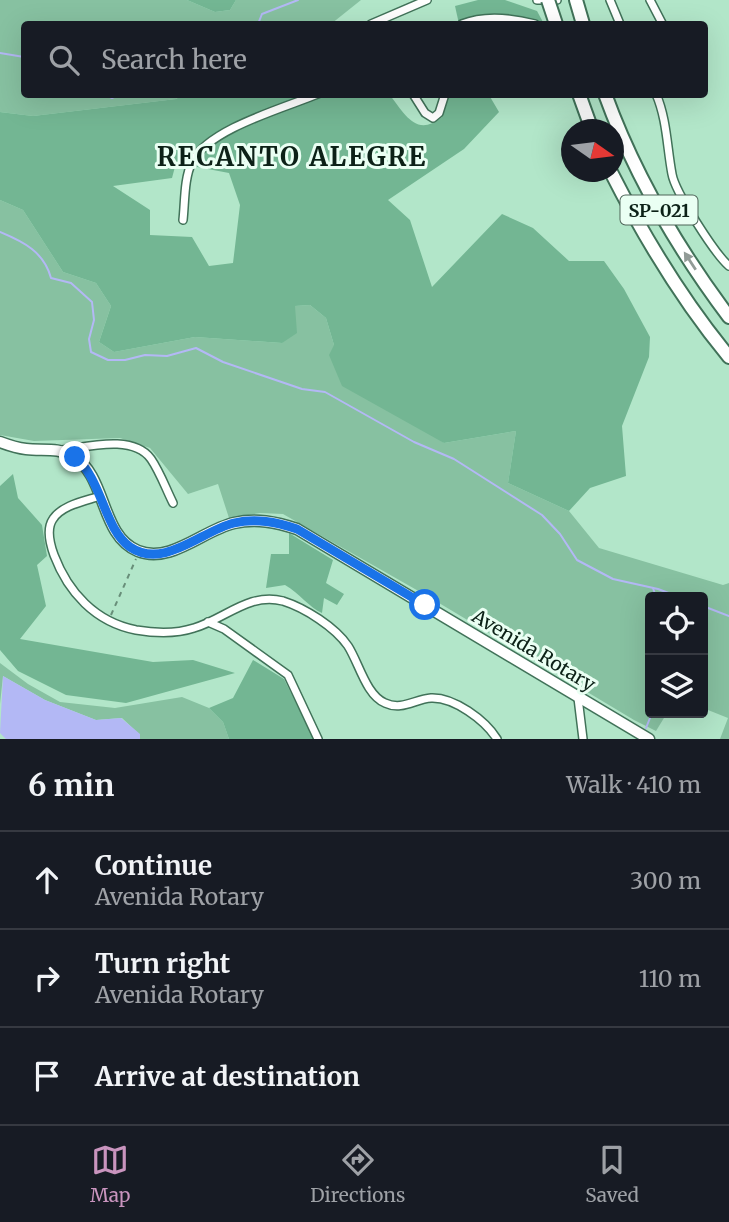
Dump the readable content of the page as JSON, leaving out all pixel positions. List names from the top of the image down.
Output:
{
  "streets": {
    "highway": ["SP-021"],
    "street": ["Avenida Rotary"]
  },
  "districts": ["RECANTO ALEGRE"],
  "north": "right",
  "page": {
    "search": "Search here",
    "heading": ["6 min", "Walk · 410 m"],
    "list": [
      ["Continue", "Avenida Rotary", "300 m"],
      ["Turn right", "Avenida Rotary", "110 m"],
      "Arrive at destination"
    ],
    "nav": ["Map", "Directions", "Saved"]
  }
}
